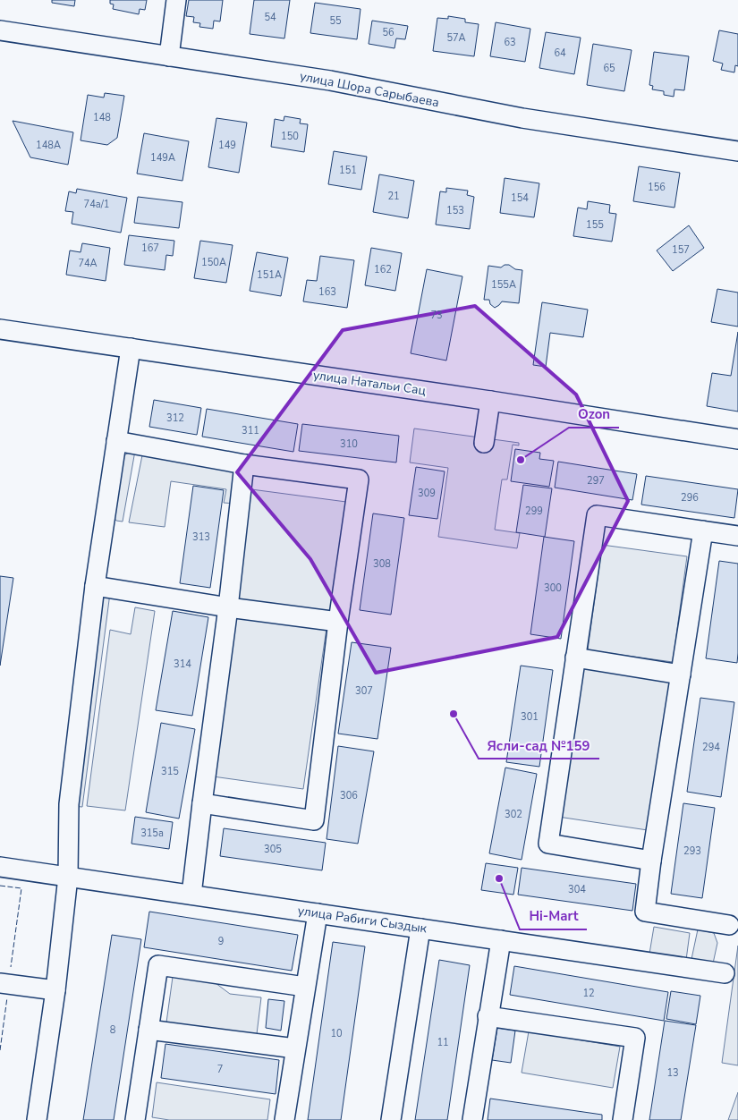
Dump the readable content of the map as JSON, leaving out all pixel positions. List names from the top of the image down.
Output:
{
  "streets": {
    "street": ["улица Шора Сарыбаева", "улица Натальи Сац", "улица Рабиги Сыздык"]
  },
  "places": ["Ozon", "Ясли-сад №159", "Hi-Mart"],
  "house_numbers": [
    "54",
    "55",
    "56",
    "57А",
    "63",
    "64",
    "65",
    "148",
    "150",
    "148А",
    "149",
    "149А",
    "151",
    "156",
    "21",
    "154",
    "74а/1",
    "153",
    "155",
    "167",
    "157",
    "150А",
    "74А",
    "162",
    "151А",
    "155А",
    "163",
    "73",
    "312",
    "311",
    "310",
    "297",
    "309",
    "296",
    "299",
    "313",
    "308",
    "300",
    "314",
    "307",
    "301",
    "294",
    "315",
    "306",
    "302",
    "315а",
    "305",
    "293",
    "304",
    "9",
    "12",
    "8",
    "10",
    "11",
    "7",
    "13"
  ]
}
